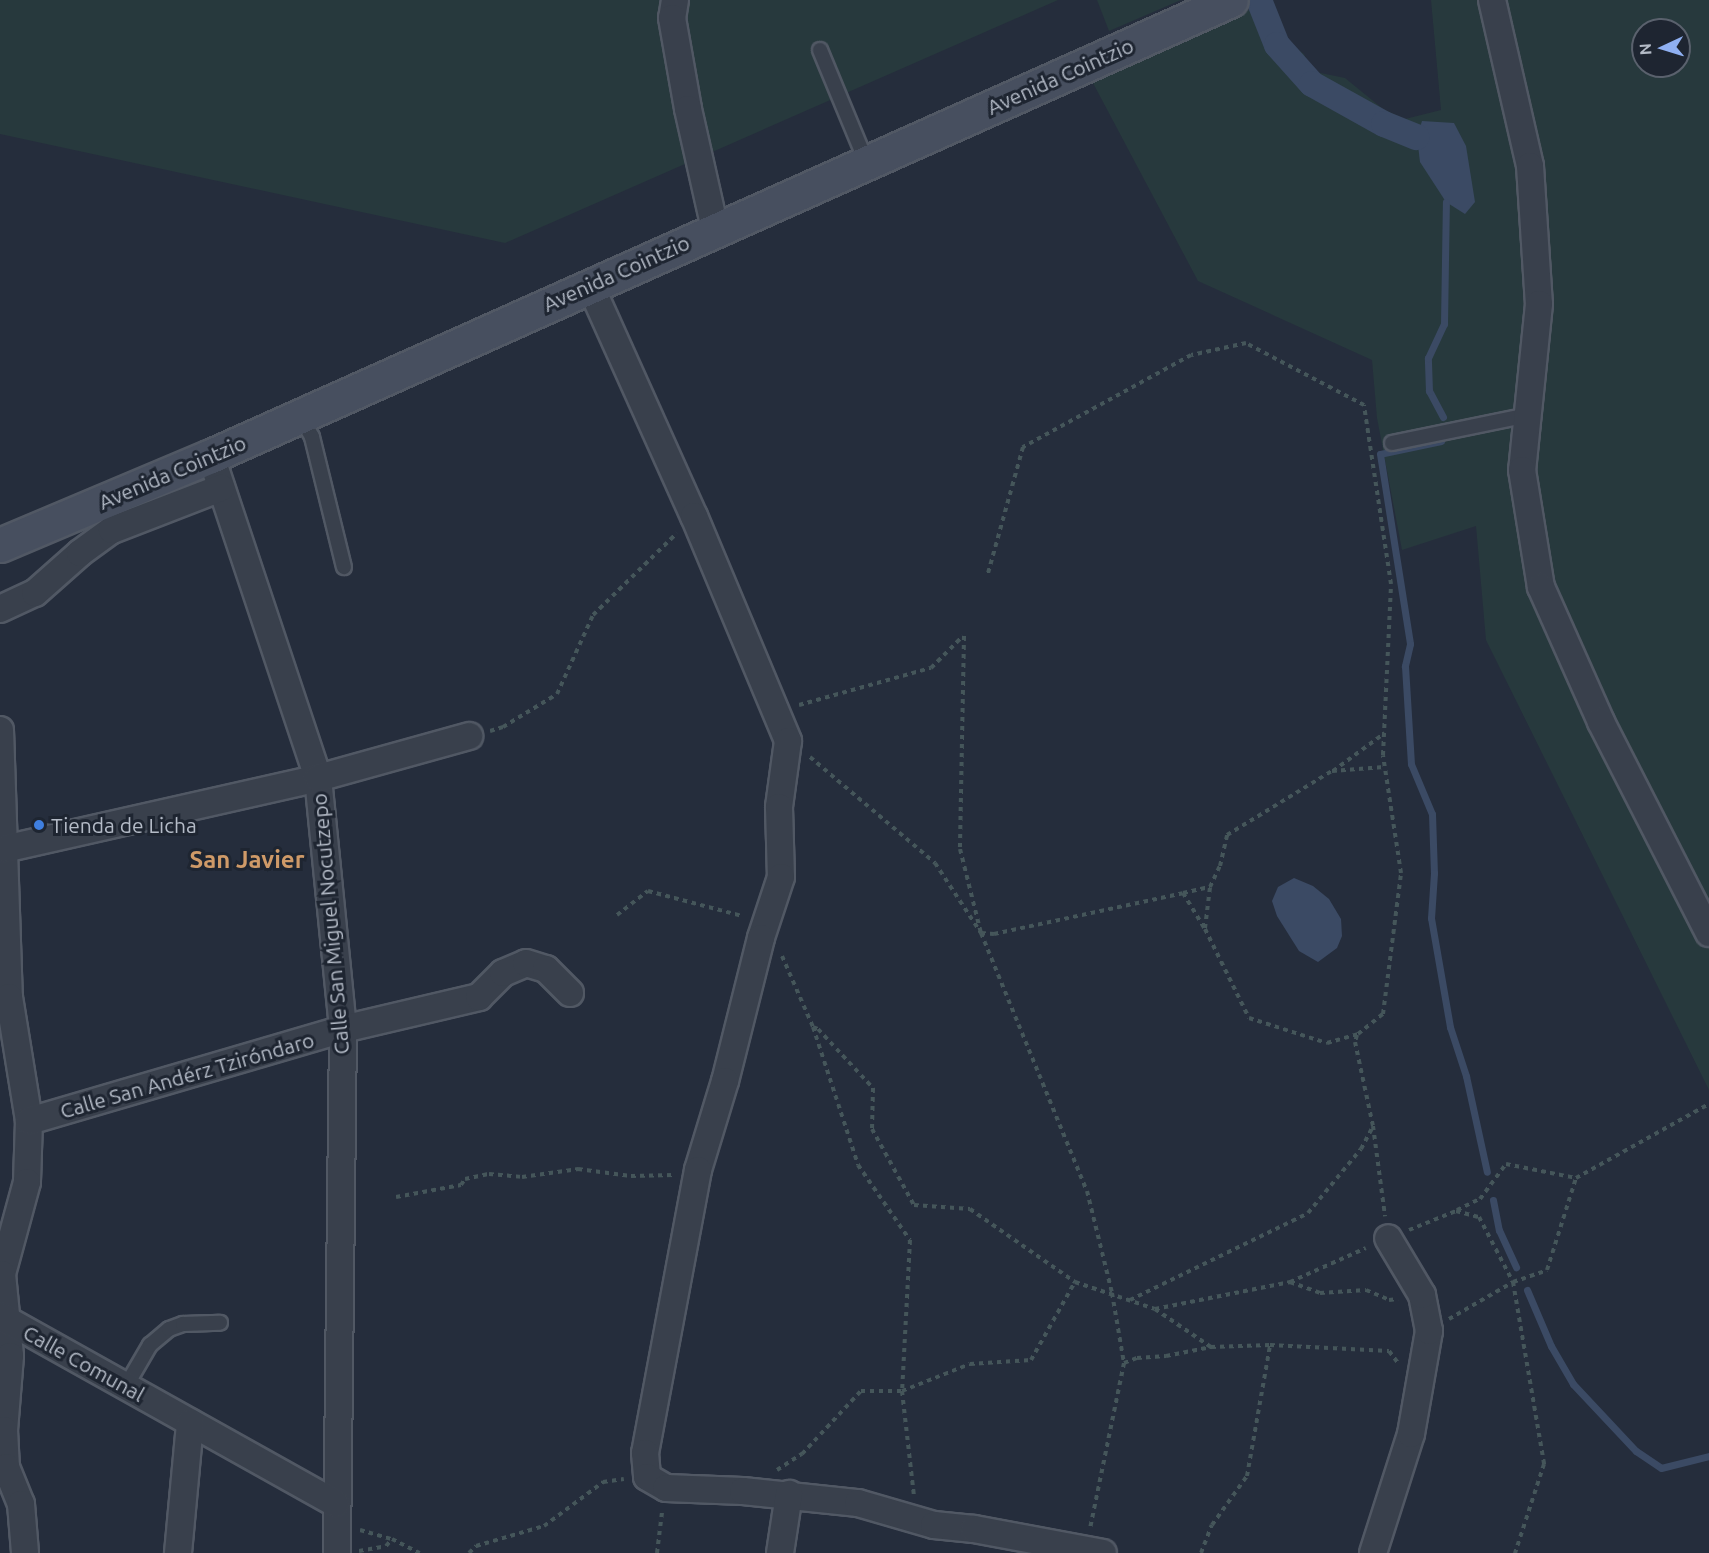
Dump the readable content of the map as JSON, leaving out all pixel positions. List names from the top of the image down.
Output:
{
  "streets": {
    "main road": ["Avenida Cointzio"],
    "street": ["Calle San Miguel Nocutzepo", "Calle San Andérz Tziróndaro", "Calle Comunal"]
  },
  "crossings": [
    ["Avenida Cointzio", "Calle San Miguel Nocutzepo"],
    ["Calle San Miguel Nocutzepo", "Calle San Andérz Tziróndaro"],
    ["Calle San Miguel Nocutzepo", "Calle Comunal"],
    ["Calle San Andérz Tziróndaro", "Calle Comunal"]
  ],
  "districts": ["San Javier"],
  "places": ["Tienda de Licha"],
  "north": "left"
}
